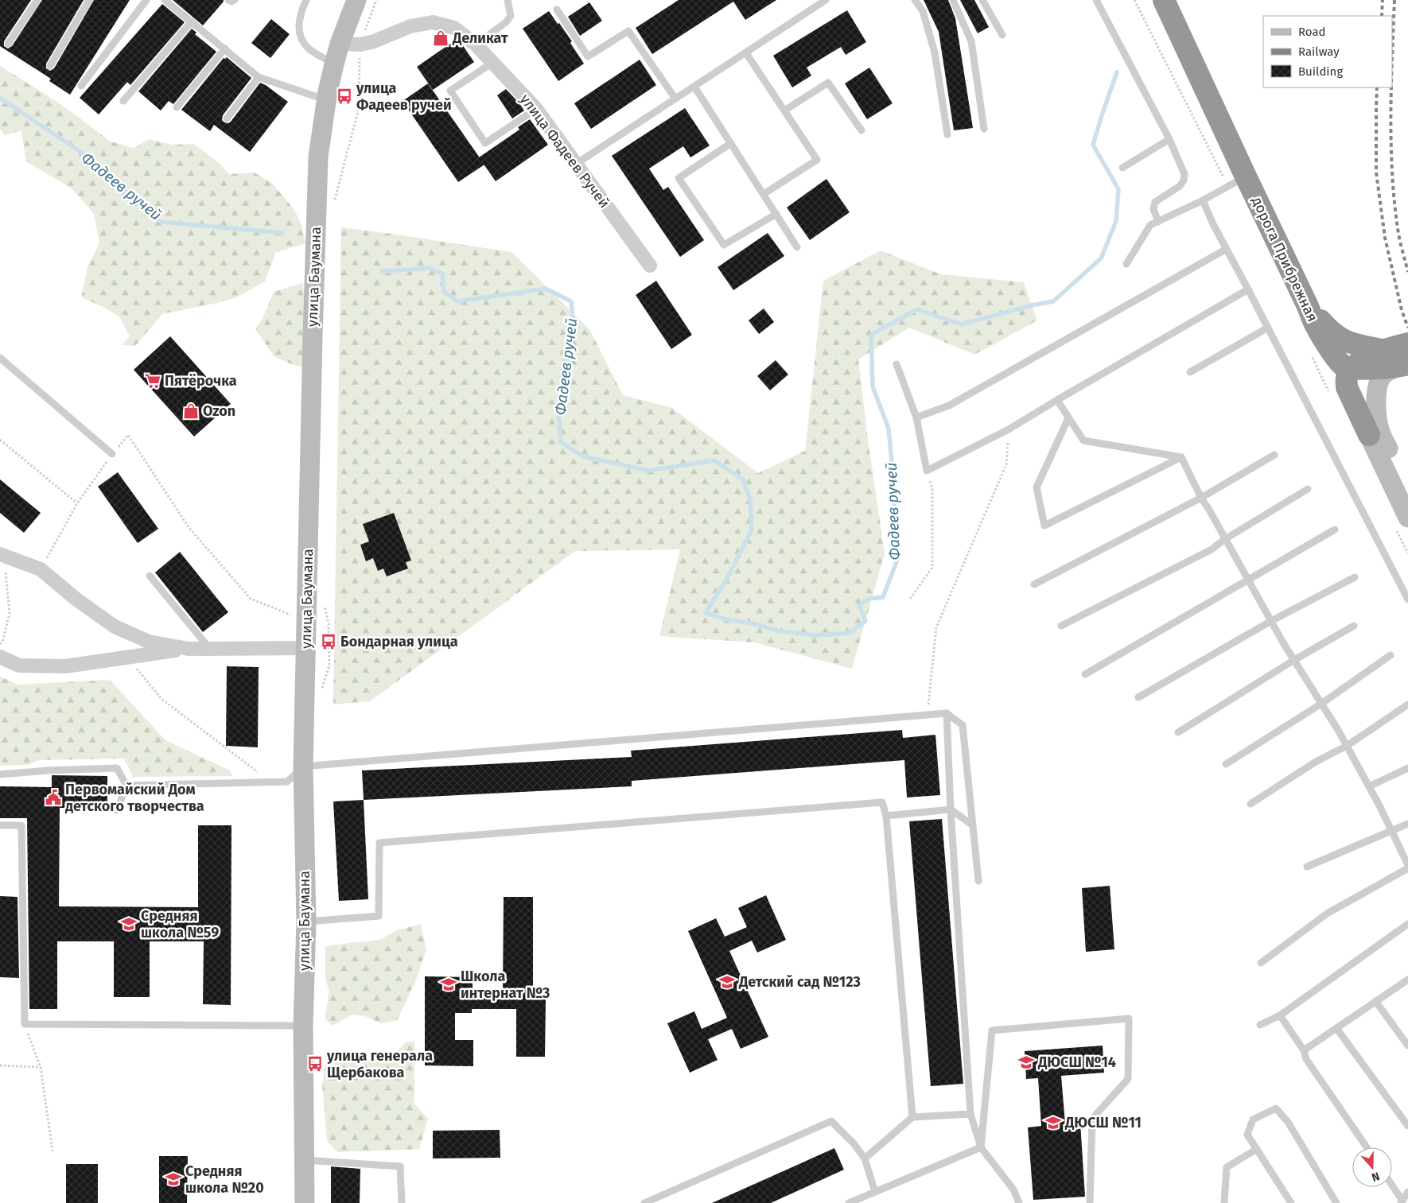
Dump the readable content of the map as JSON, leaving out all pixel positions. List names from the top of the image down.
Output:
{
  "streets": {
    "highway": ["дорога Прибрежная"],
    "street": ["улица Фадеев Ручей", "улица Баумана"]
  },
  "crossings": [
    ["улица Фадеев Ручей", "улица Баумана"]
  ],
  "water": ["Фадеев ручей"],
  "places": {
    "shop": ["Деликат", "Ozon"],
    "bus stop": ["улица Фадеев ручей", "Бондарная улица", "улица генерала Щербакова"],
    "supermarket": ["Пятёрочка"],
    "public building": ["Первомайский Дом детского творчества"],
    "school or university": [
      "Средняя школа №59",
      "Детский сад №123",
      "Школа интернат №3",
      "ДЮСШ №14",
      "ДЮСШ №11",
      "Средняя школа №20"
    ]
  },
  "legend": ["Road", "Railway", "Building"],
  "north": "bottom"
}
